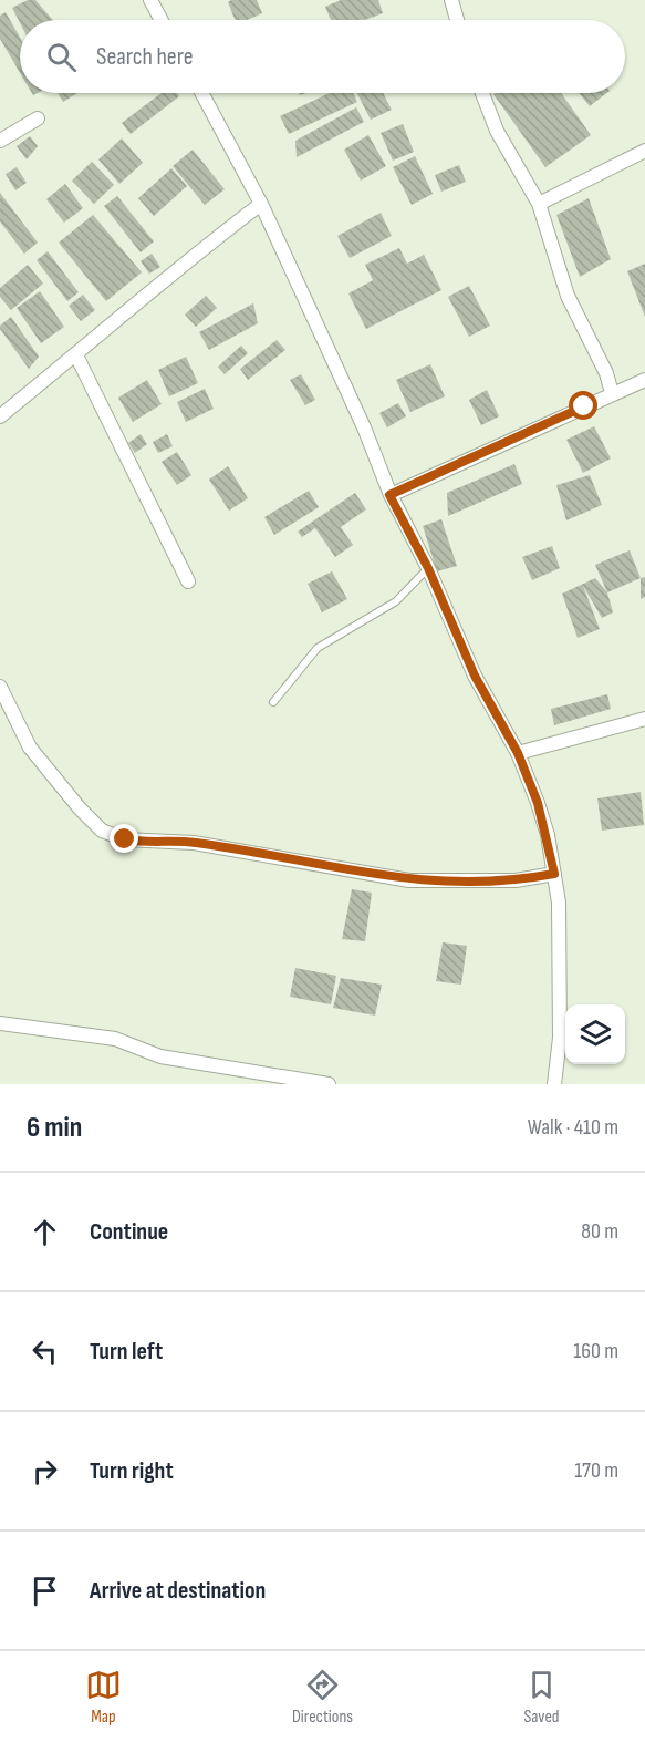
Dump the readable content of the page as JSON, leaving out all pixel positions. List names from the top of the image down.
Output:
{
  "page": {
    "search": "Search here",
    "heading": ["6 min", "Walk · 410 m"],
    "list": [
      ["Continue", "80 m"],
      ["Turn left", "160 m"],
      ["Turn right", "170 m"],
      "Arrive at destination"
    ],
    "nav": ["Map", "Directions", "Saved"]
  }
}
